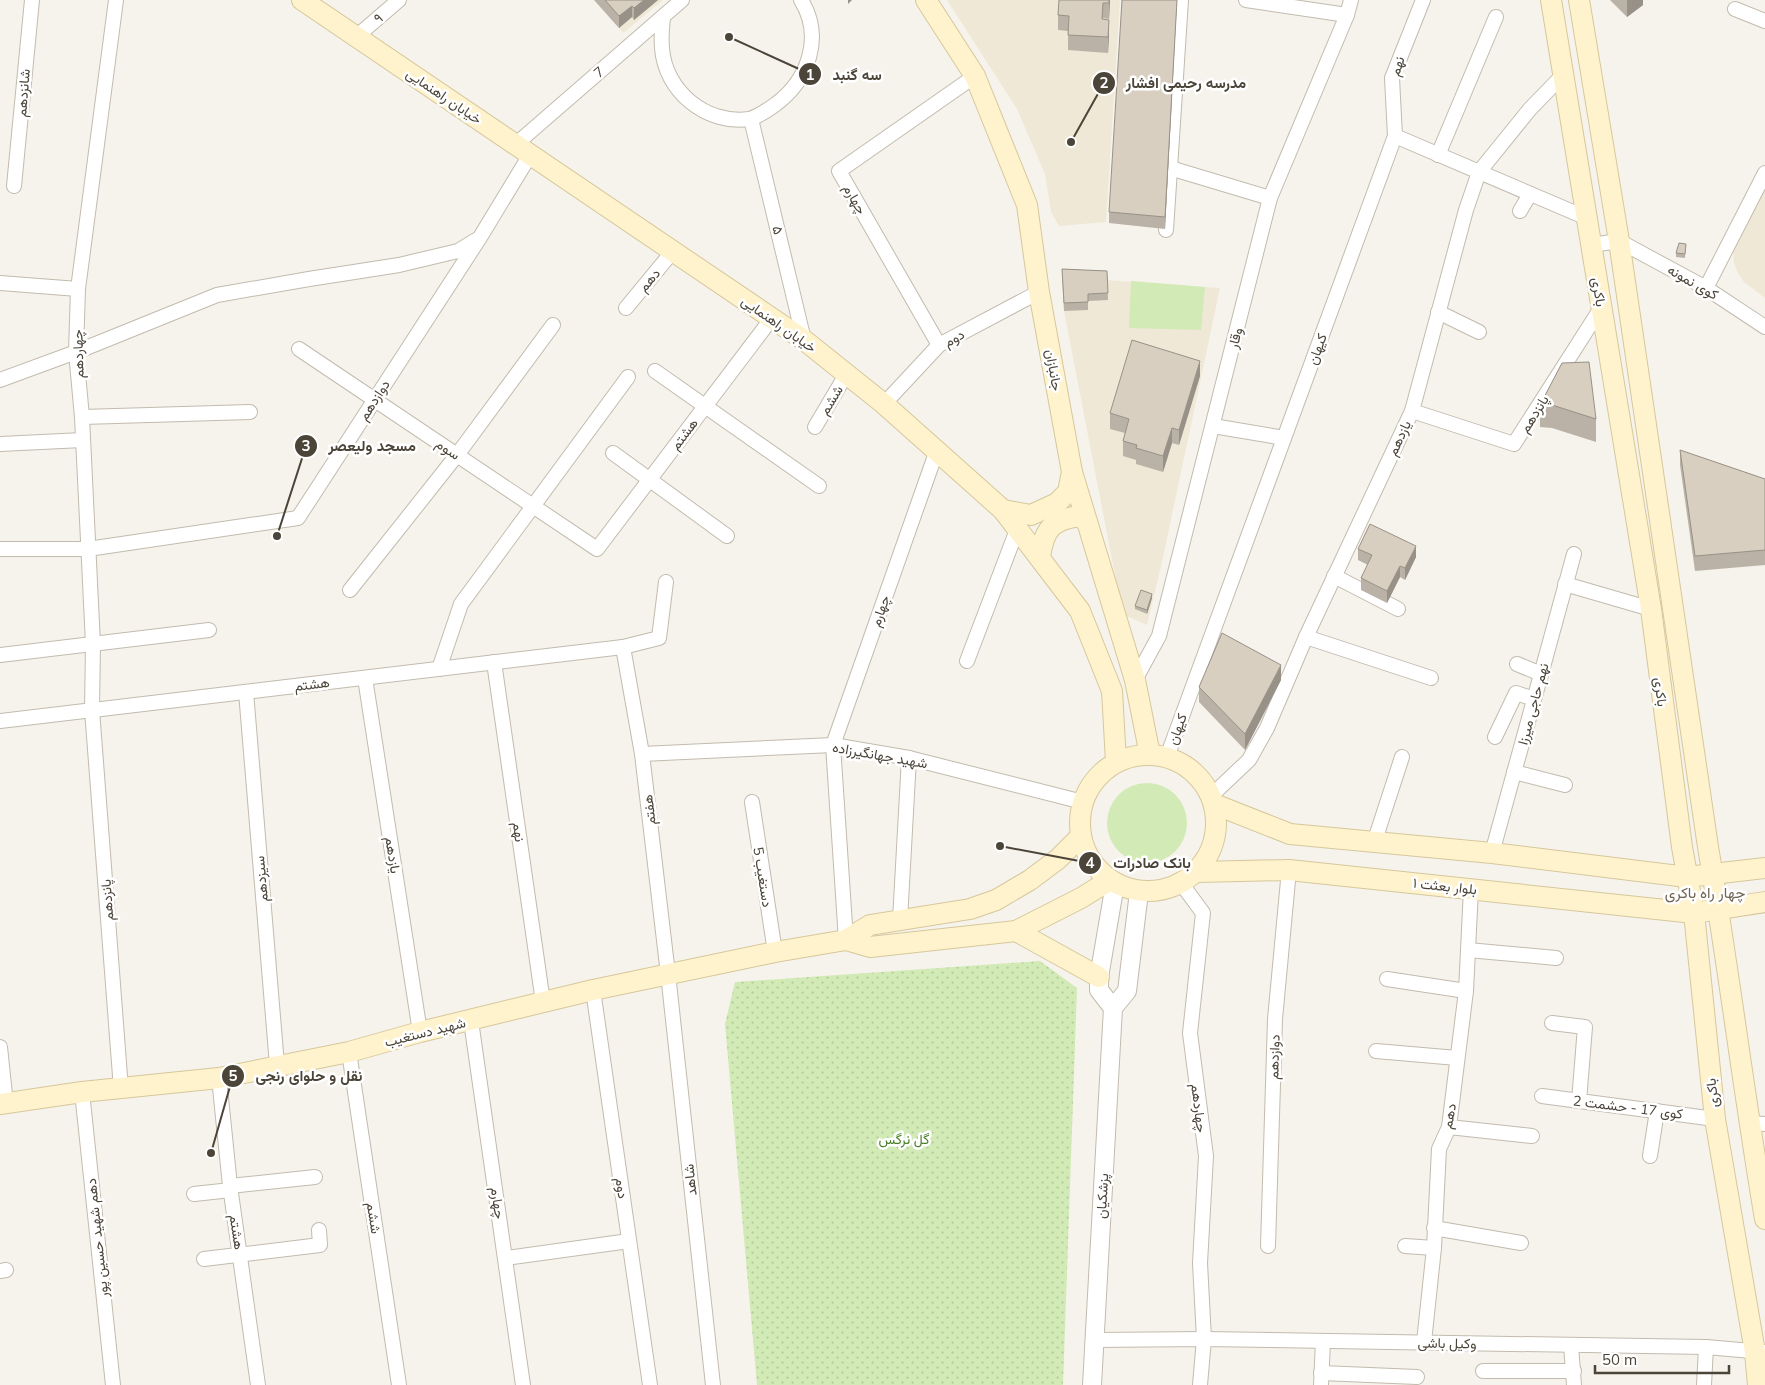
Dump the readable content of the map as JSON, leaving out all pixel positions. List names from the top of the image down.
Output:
{
  "streets": {
    "main road": [
      "خیابان راهنمایی",
      "باکری",
      "جانبازان",
      "بلوار بعثت ۱",
      "شهید دستغیب"
    ],
    "street": [
      "۹",
      "نهم",
      "7",
      "شانزدهم",
      "چهارم",
      "۵",
      "دهم",
      "کوی نمونه",
      "دوم",
      "وقار",
      "کیهان",
      "چهاردهم",
      "دوازدهم",
      "ششم",
      "پانزدهم",
      "هشتم",
      "یازدهم",
      "سوم",
      "نهم حاجی میرزا",
      "شهید جهانگیرزاده",
      "هفتم",
      "دستغیب 5",
      "سیزدهم",
      "کوی 17 - حشمت 2",
      "شاهد",
      "پزشکیان",
      "دهم شهید حسین پور",
      "وکیل باشی"
    ]
  },
  "crossings": [
    ["۹", "خیابان راهنمایی"],
    ["نهم", "کیهان"],
    ["نهم", "هشتم"],
    ["نهم", "شهید دستغیب"],
    ["7", "خیابان راهنمایی"],
    ["7", "دوازدهم"],
    ["خیابان راهنمایی", "چهارم"],
    ["خیابان راهنمایی", "۵"],
    ["خیابان راهنمایی", "دهم"],
    ["خیابان راهنمایی", "دوم"],
    ["خیابان راهنمایی", "کیهان"],
    ["خیابان راهنمایی", "چهاردهم"],
    ["خیابان راهنمایی", "جانبازان"],
    ["خیابان راهنمایی", "دوازدهم"],
    ["خیابان راهنمایی", "ششم"],
    ["خیابان راهنمایی", "هشتم"],
    ["خیابان راهنمایی", "یازدهم"],
    ["خیابان راهنمایی", "شهید جهانگیرزاده"],
    ["خیابان راهنمایی", "بلوار بعثت ۱"],
    ["چهارم", "دوم"],
    ["چهارم", "جانبازان"],
    ["چهارم", "شهید جهانگیرزاده"],
    ["چهارم", "شهید دستغیب"],
    ["دهم", "بلوار بعثت ۱"],
    ["دهم", "وکیل باشی"],
    ["کوی نمونه", "باکری"],
    ["باکری", "پانزدهم"],
    ["باکری", "یازدهم"],
    ["باکری", "بلوار بعثت ۱"],
    ["باکری", "کوی 17 - حشمت 2"],
    ["باکری", "وکیل باشی"],
    ["دوم", "جانبازان"],
    ["دوم", "شهید دستغیب"],
    ["وقار", "جانبازان"],
    ["کیهان", "چهاردهم"],
    ["کیهان", "جانبازان"],
    ["کیهان", "یازدهم"],
    ["کیهان", "شهید جهانگیرزاده"],
    ["کیهان", "بلوار بعثت ۱"],
    ["چهاردهم", "جانبازان"],
    ["چهاردهم", "دوازدهم"],
    ["چهاردهم", "پانزدهم"],
    ["چهاردهم", "هشتم"],
    ["چهاردهم", "یازدهم"],
    ["چهاردهم", "شهید جهانگیرزاده"],
    ["چهاردهم", "بلوار بعثت ۱"],
    ["چهاردهم", "وکیل باشی"],
    ["جانبازان", "یازدهم"],
    ["جانبازان", "شهید جهانگیرزاده"],
    ["جانبازان", "بلوار بعثت ۱"],
    ["دوازدهم", "سوم"],
    ["دوازدهم", "بلوار بعثت ۱"],
    ["ششم", "شهید دستغیب"],
    ["پانزدهم", "هشتم"],
    ["پانزدهم", "یازدهم"],
    ["پانزدهم", "شهید دستغیب"],
    ["هشتم", "یازدهم"],
    ["هشتم", "سوم"],
    ["هشتم", "هفتم"],
    ["هشتم", "سیزدهم"],
    ["هشتم", "شهید دستغیب"],
    ["یازدهم", "شهید جهانگیرزاده"],
    ["یازدهم", "بلوار بعثت ۱"],
    ["یازدهم", "شهید دستغیب"],
    ["شهید جهانگیرزاده", "هفتم"],
    ["شهید جهانگیرزاده", "بلوار بعثت ۱"],
    ["هفتم", "شهید دستغیب"],
    ["هفتم", "شاهد"],
    ["دستغیب 5", "شهید دستغیب"],
    ["سیزدهم", "شهید دستغیب"],
    ["شهید دستغیب", "شاهد"],
    ["شهید دستغیب", "دهم شهید حسین پور"],
    ["پزشکیان", "وکیل باشی"]
  ],
  "districts": ["چهار راه باکری"],
  "parks": ["گل نرگس"],
  "places": [
    "سه گنبد",
    "مدرسه رحیمی افشار",
    "مسجد ولیعصر",
    "بانک صادرات",
    "نقل و حلوای رنجی"
  ],
  "scale_bar": "50 m"
}
